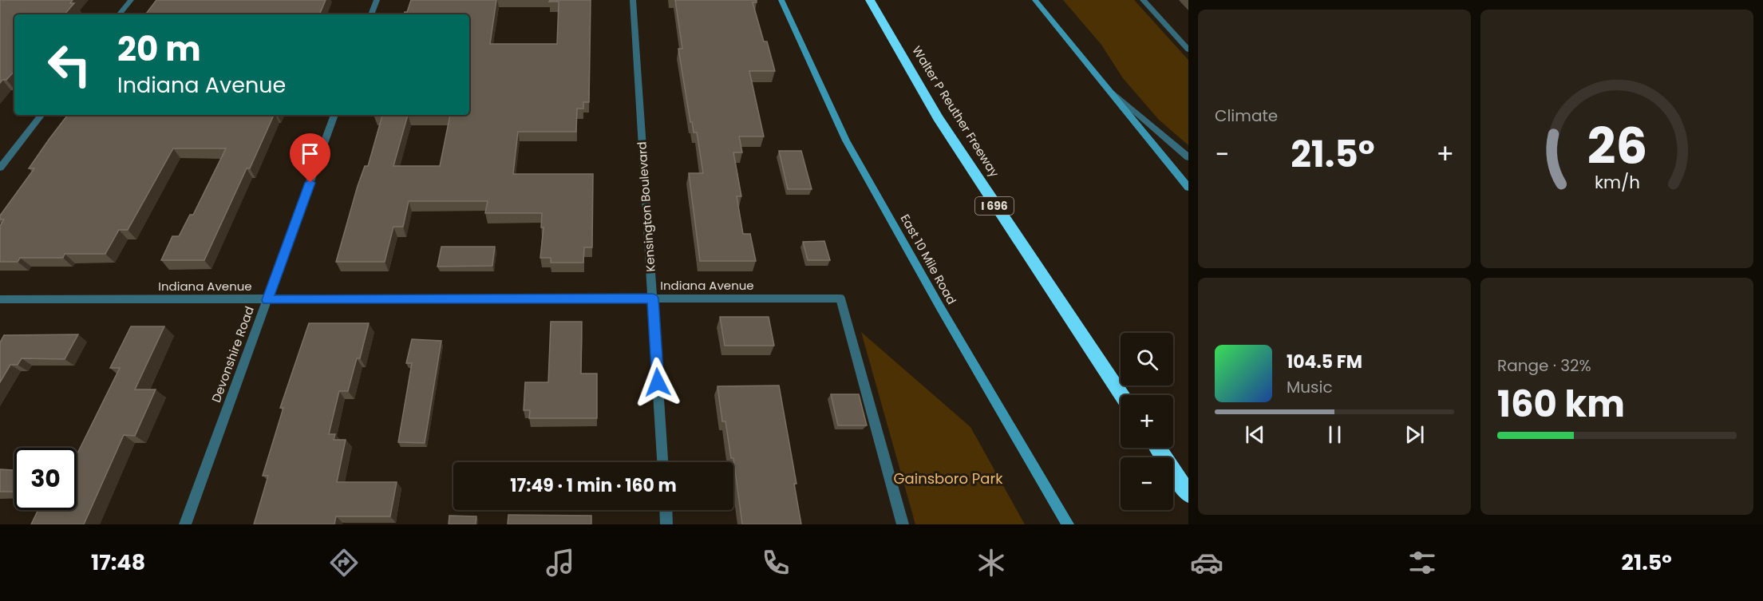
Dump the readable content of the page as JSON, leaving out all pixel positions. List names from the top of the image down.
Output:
{
  "streets": {
    "highway": ["Walter P Reuther Freeway", "I 696"],
    "main road": ["East 10 Mile Road"],
    "street": ["Kensington Boulevard", "Indiana Avenue", "Devonshire Road"]
  },
  "crossings": [
    ["Kensington Boulevard", "Indiana Avenue"],
    ["Indiana Avenue", "Devonshire Road"]
  ],
  "parks": ["Gainsboro Park"],
  "page": {
    "tile": [
      "Climate",
      ["Range · 32%", "160 km"]
    ],
    "turn": ["20 m", "Indiana Avenue"],
    "heat": ["−", "21.5°", "+"],
    "map_buttons": ["+", "−"],
    "song": ["104.5 FM", "Music"],
    "limit": "30",
    "trip": "17:49 · 1 min · 160 m",
    "tabs": ["17:48", "21.5°"],
    "gauge": ["26", "km/h"]
  }
}
